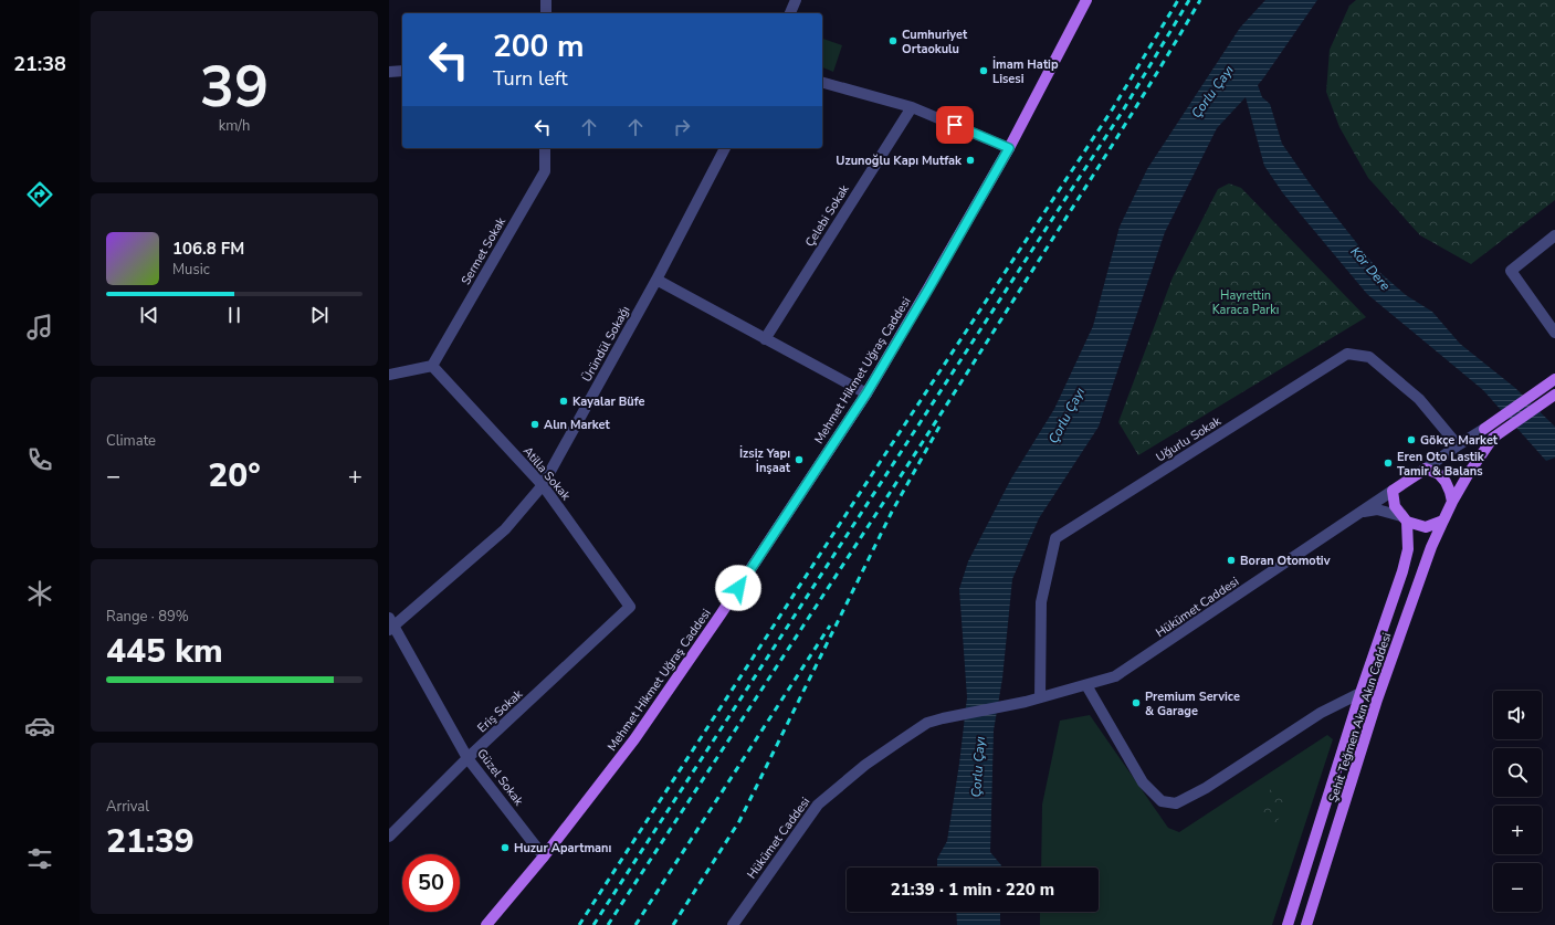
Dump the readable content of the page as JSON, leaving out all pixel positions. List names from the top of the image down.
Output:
{
  "streets": {
    "main road": ["Mehmet Hikmet Uğraş Caddesi", "Şehit Teğmen Akın Akın Caddesi"],
    "street": [
      "Çelebi Sokak",
      "Sermet Sokak",
      "Üründül Sokağı",
      "Uğurlu Sokak",
      "Atilla Sokak",
      "Hükümet Caddesi",
      "Eriş Sokak",
      "Güzel Sokak"
    ]
  },
  "crossings": [
    ["Sermet Sokak", "Atilla Sokak"],
    ["Üründül Sokağı", "Atilla Sokak"],
    ["Üründül Sokağı", "Güzel Sokak"],
    ["Mehmet Hikmet Uğraş Caddesi", "Güzel Sokak"],
    ["Uğurlu Sokak", "Hükümet Caddesi"],
    ["Atilla Sokak", "Eriş Sokak"],
    ["Hükümet Caddesi", "Şehit Teğmen Akın Akın Caddesi"],
    ["Eriş Sokak", "Güzel Sokak"]
  ],
  "water": ["Çorlu Çayı", "Kör Dere"],
  "parks": ["Hayrettin Karaca Parkı"],
  "places": [
    "Cumhuriyet Ortaokulu",
    "İmam Hatip Lisesi",
    "Uzunoğlu Kapı Mutfak",
    "Kayalar Büfe",
    "Alın Market",
    "Gökçe Market",
    "İzsiz Yapı İnşaat",
    "Eren Oto Lastik Tamir & Balans",
    "Boran Otomotiv",
    "Premium Service & Garage",
    "Huzur Apartmanı"
  ],
  "page": {
    "tabs": "21:38",
    "tile": [
      ["39", "km/h"],
      "Climate",
      ["Range · 89%", "445 km"],
      ["Arrival", "21:39"]
    ],
    "turn": ["200 m", "Turn left"],
    "song": ["106.8 FM", "Music"],
    "heat": ["−", "20°", "+"],
    "map_buttons": ["+", "−"],
    "limit": "50",
    "trip": "21:39 · 1 min · 220 m"
  }
}
